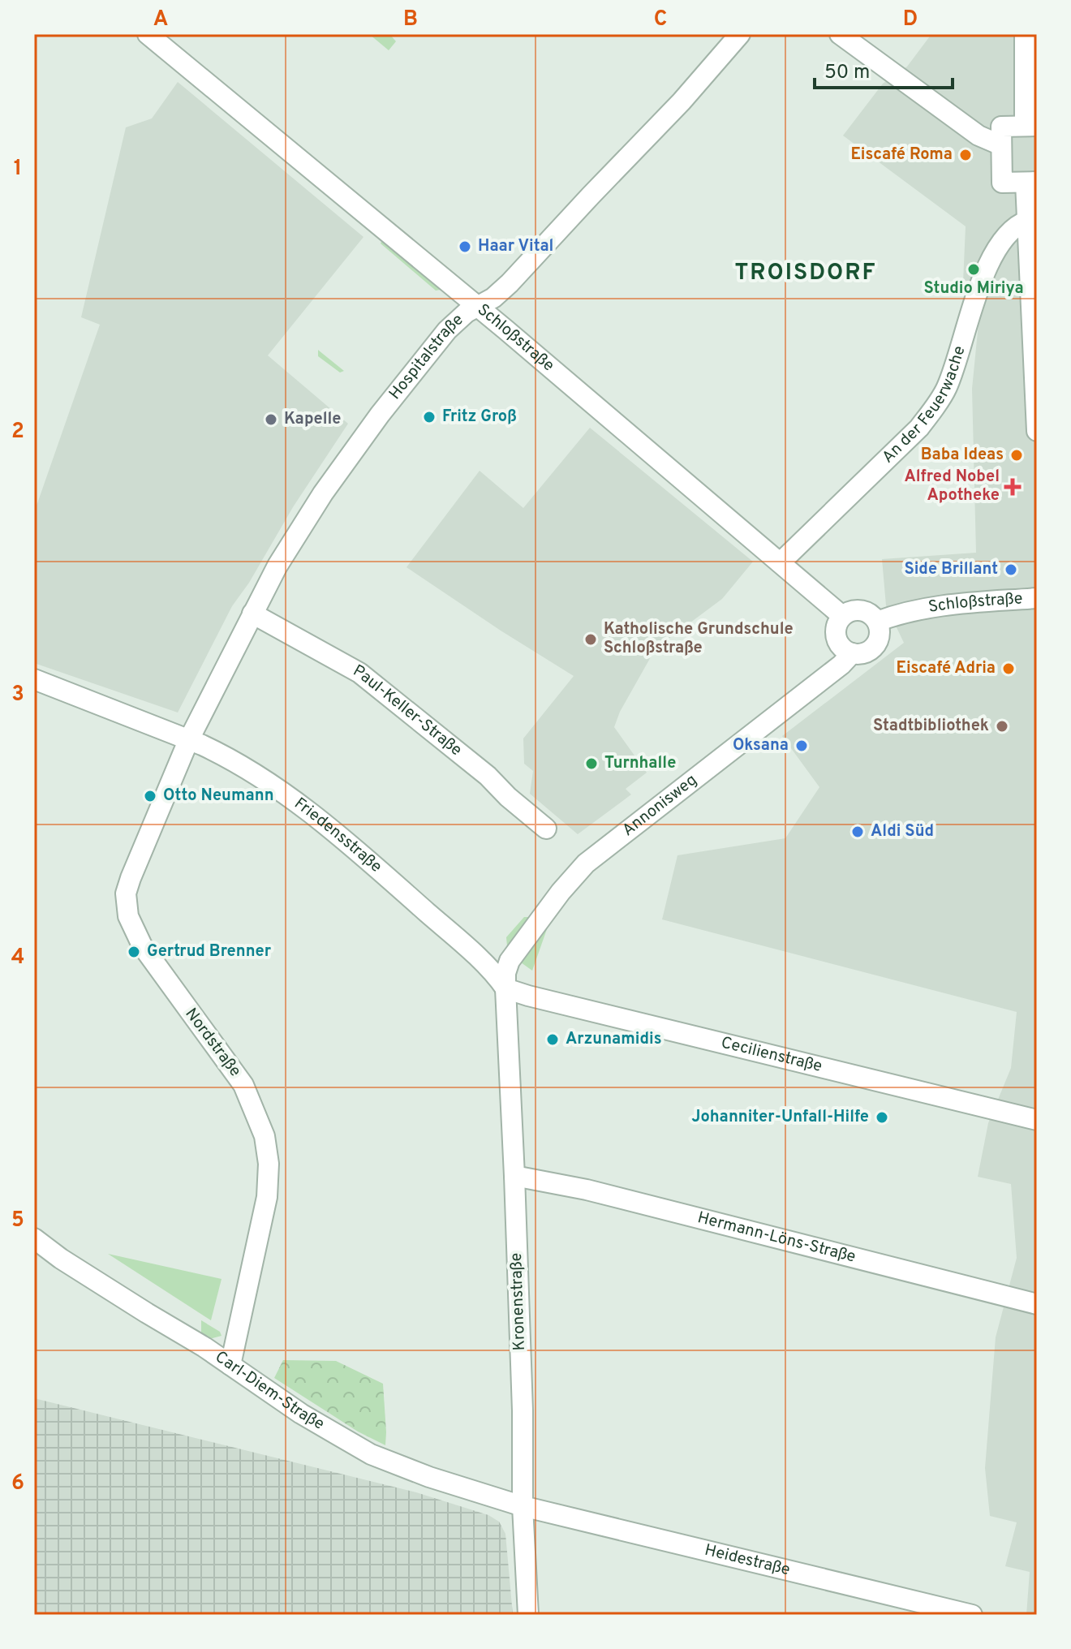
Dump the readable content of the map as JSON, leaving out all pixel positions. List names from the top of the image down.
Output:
{
  "streets": {
    "street": [
      "Schloßstraße",
      "Hospitalstraße",
      "An der Feuerwache",
      "Paul-Keller-Straße",
      "Annonisweg",
      "Friedensstraße",
      "Nordstraße",
      "Cecilienstraße",
      "Hermann-Löns-Straße",
      "Kronenstraße",
      "Carl-Diem-Straße",
      "Heidestraße"
    ]
  },
  "crossings": [
    ["Schloßstraße", "Hospitalstraße"],
    ["Schloßstraße", "An der Feuerwache"],
    ["Schloßstraße", "Annonisweg"],
    ["Hospitalstraße", "Paul-Keller-Straße"],
    ["Hospitalstraße", "Friedensstraße"],
    ["Hospitalstraße", "Nordstraße"],
    ["Annonisweg", "Friedensstraße"],
    ["Annonisweg", "Cecilienstraße"],
    ["Annonisweg", "Kronenstraße"],
    ["Friedensstraße", "Nordstraße"],
    ["Friedensstraße", "Cecilienstraße"],
    ["Friedensstraße", "Kronenstraße"],
    ["Nordstraße", "Carl-Diem-Straße"],
    ["Cecilienstraße", "Kronenstraße"],
    ["Hermann-Löns-Straße", "Kronenstraße"],
    ["Kronenstraße", "Carl-Diem-Straße"],
    ["Kronenstraße", "Heidestraße"],
    ["Carl-Diem-Straße", "Heidestraße"]
  ],
  "districts": ["TROISDORF"],
  "places": {
    "other": [
      "Eiscafé Roma",
      "Haar Vital",
      "Studio Miriya",
      "Fritz Groß",
      "Kapelle",
      "Baba Ideas",
      "Side Brillant",
      "Katholische Grundschule Schloßstraße",
      "Eiscafé Adria",
      "Stadtbibliothek",
      "Oksana",
      "Turnhalle",
      "Otto Neumann",
      "Aldi Süd",
      "Gertrud Brenner",
      "Arzunamidis",
      "Johanniter-Unfall-Hilfe"
    ],
    "health": ["Alfred Nobel Apotheke"]
  },
  "scale_bar": "50 m",
  "grid": {
    "columns": [
      "A",
      "B",
      "C",
      "D"
    ],
    "rows": [
      "1",
      "2",
      "3",
      "4",
      "5",
      "6"
    ]
  }
}
